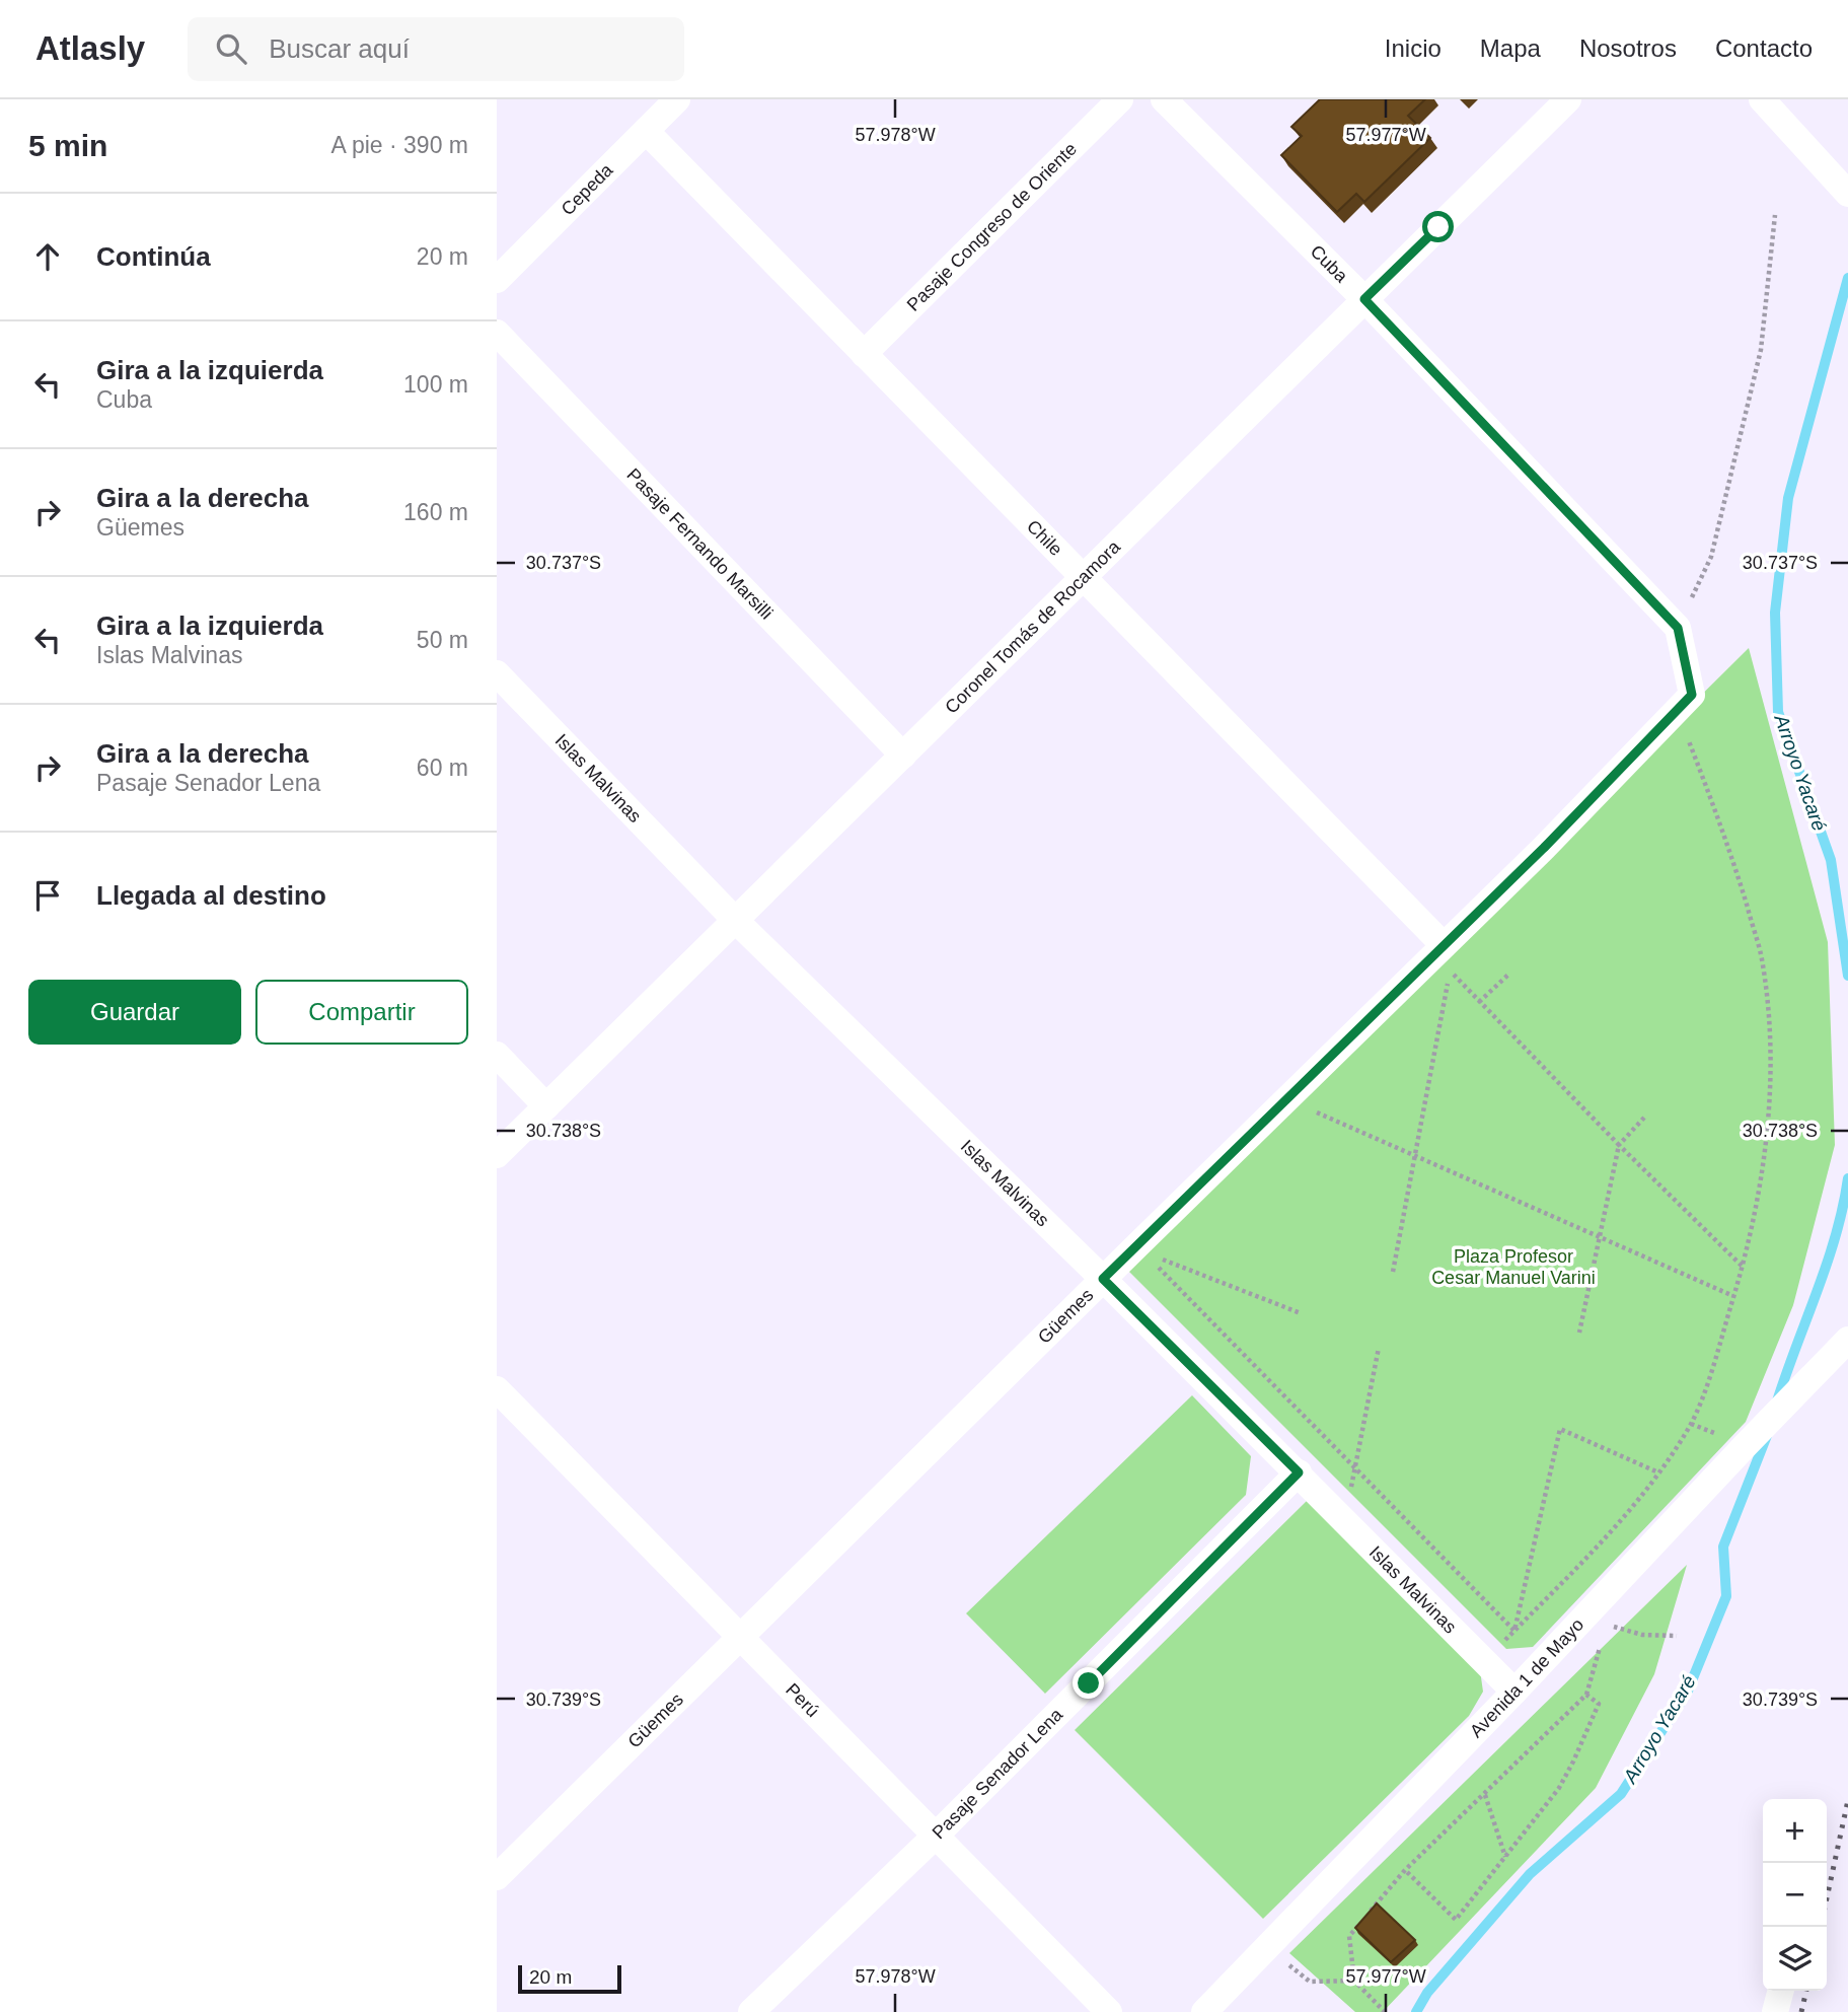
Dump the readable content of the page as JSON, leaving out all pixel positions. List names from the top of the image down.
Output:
{
  "streets": {
    "street": [
      "Cepeda",
      "Pasaje Congreso de Oriente",
      "Cuba",
      "Chile",
      "Pasaje Fernando Marsilli",
      "Coronel Tomás de Rocamora",
      "Islas Malvinas",
      "Güemes",
      "Avenida 1 de Mayo",
      "Perú",
      "Pasaje Senador Lena"
    ]
  },
  "crossings": [
    ["Cepeda", "Chile"],
    ["Pasaje Congreso de Oriente", "Chile"],
    ["Cuba", "Coronel Tomás de Rocamora"],
    ["Cuba", "Güemes"],
    ["Chile", "Coronel Tomás de Rocamora"],
    ["Chile", "Güemes"],
    ["Pasaje Fernando Marsilli", "Coronel Tomás de Rocamora"],
    ["Coronel Tomás de Rocamora", "Islas Malvinas"],
    ["Islas Malvinas", "Güemes"],
    ["Islas Malvinas", "Avenida 1 de Mayo"],
    ["Islas Malvinas", "Pasaje Senador Lena"],
    ["Güemes", "Perú"],
    ["Perú", "Pasaje Senador Lena"]
  ],
  "water": ["Arroyo Yacaré"],
  "parks": ["Plaza Profesor Cesar Manuel Varini"],
  "scale_bar": "20 m",
  "page": {
    "header": "Atlasly",
    "search": "Buscar aquí",
    "nav": [
      "Inicio",
      "Mapa",
      "Nosotros",
      "Contacto"
    ],
    "heading": ["5 min", "A pie · 390 m"],
    "list": [
      ["Continúa", "20 m"],
      ["Gira a la izquierda", "Cuba", "100 m"],
      ["Gira a la derecha", "Güemes", "160 m"],
      ["Gira a la izquierda", "Islas Malvinas", "50 m"],
      ["Gira a la derecha", "Pasaje Senador Lena", "60 m"],
      "Llegada al destino"
    ],
    "buttons": ["Guardar", "Compartir"],
    "map_buttons": ["+", "−"],
    "scale": "20 m"
  },
  "coordinates": [
    "57.978°W",
    "57.977°W",
    "30.737°S",
    "30.738°S",
    "30.739°S"
  ]
}
